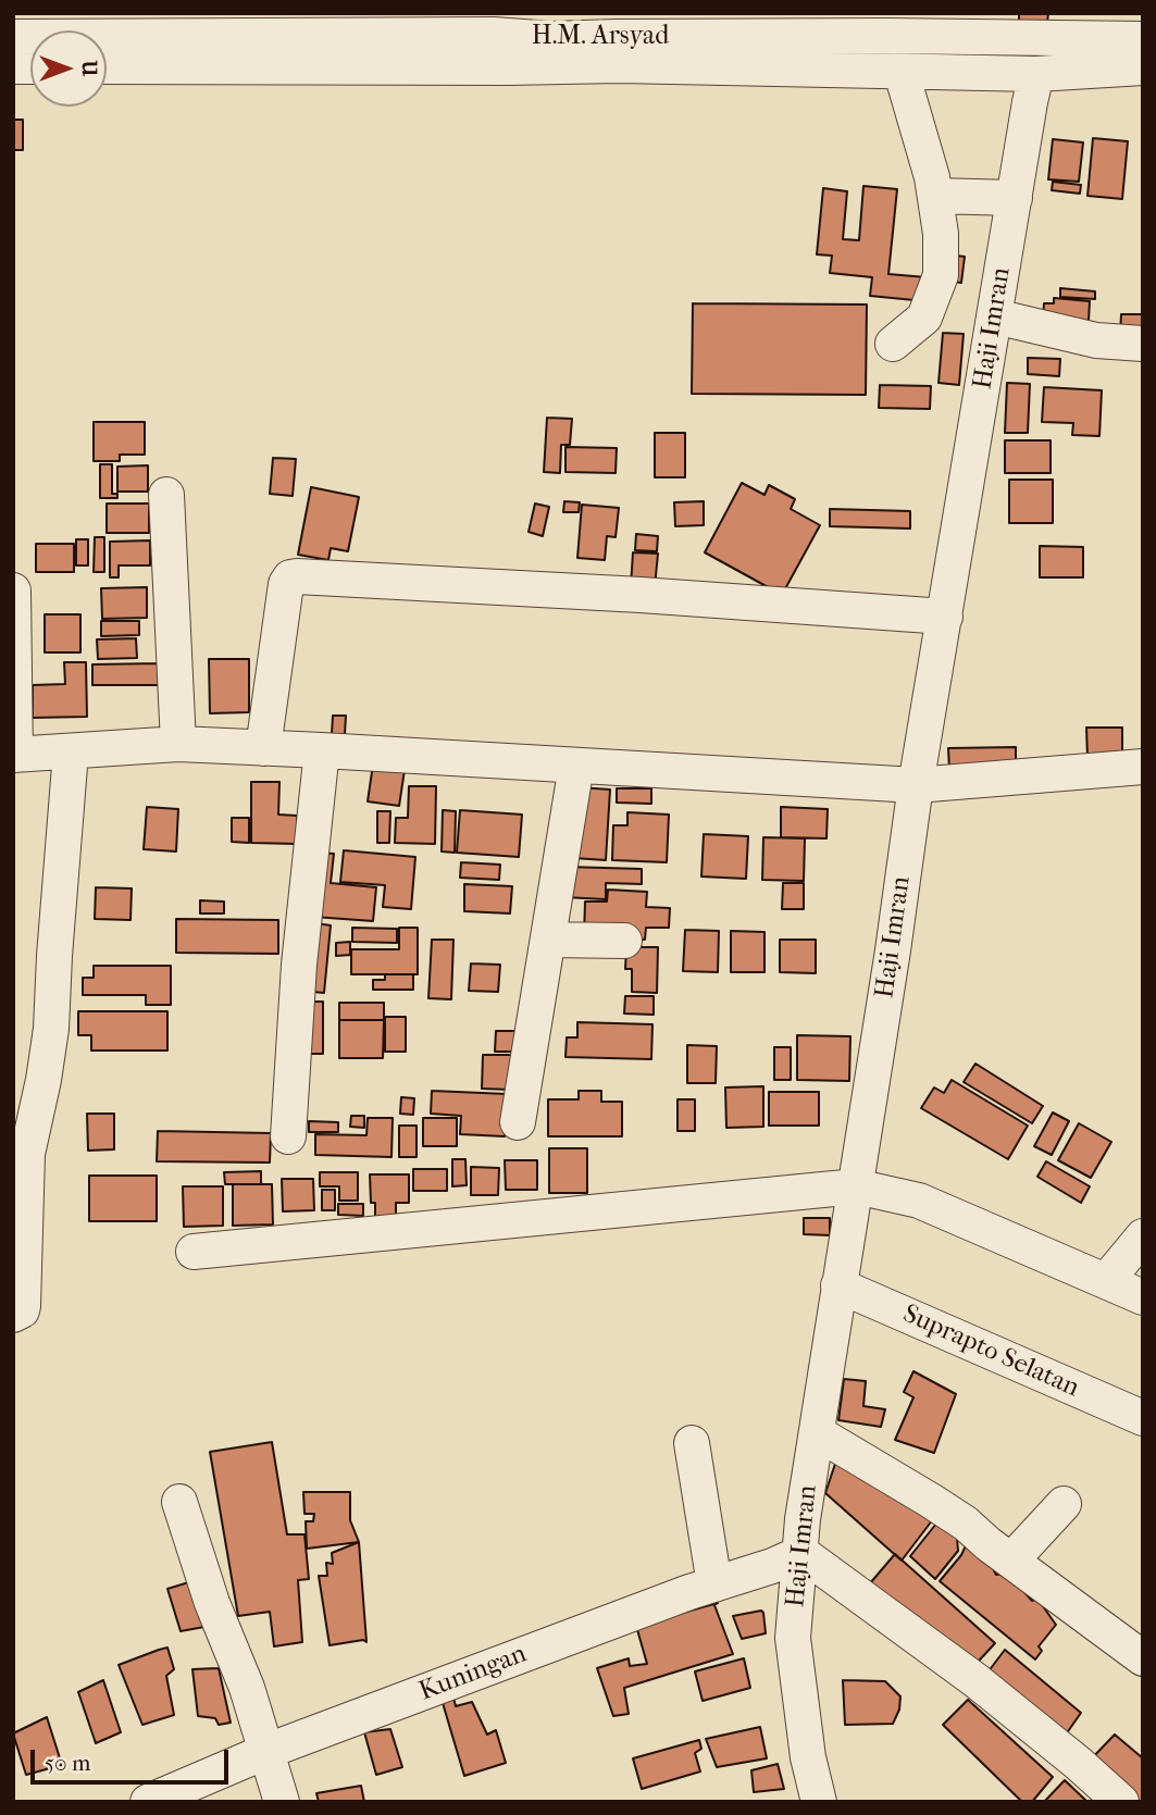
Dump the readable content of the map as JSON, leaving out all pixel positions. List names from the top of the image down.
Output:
{
  "streets": {
    "street": [
      "H.M. Arsyad",
      "Haji Imran",
      "Suprapto Selatan",
      "Kuningan"
    ]
  },
  "crossings": [
    ["H.M. Arsyad", "Haji Imran"],
    ["Haji Imran", "Suprapto Selatan"],
    ["Haji Imran", "Kuningan"]
  ],
  "scale_bar": "50 m",
  "north": "right"
}
